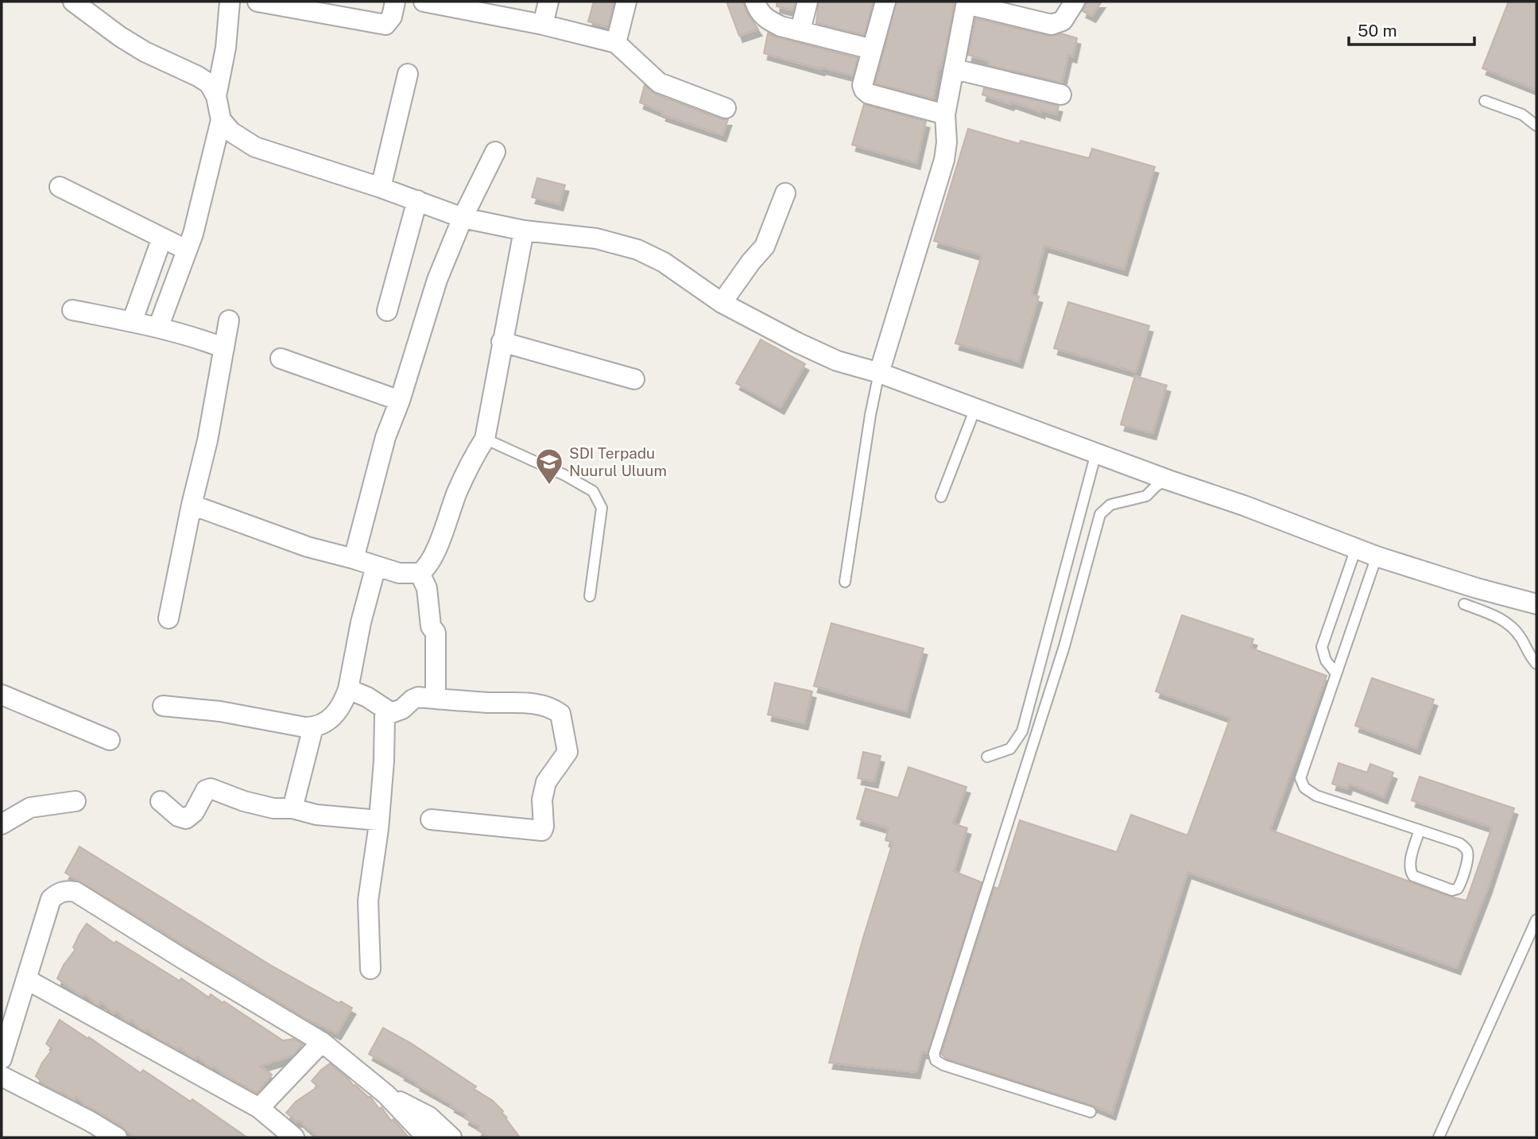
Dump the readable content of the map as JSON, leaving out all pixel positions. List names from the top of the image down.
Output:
{
  "places": {
    "school or university": ["SDI Terpadu Nuurul Uluum"]
  },
  "scale_bar": "50 m"
}
